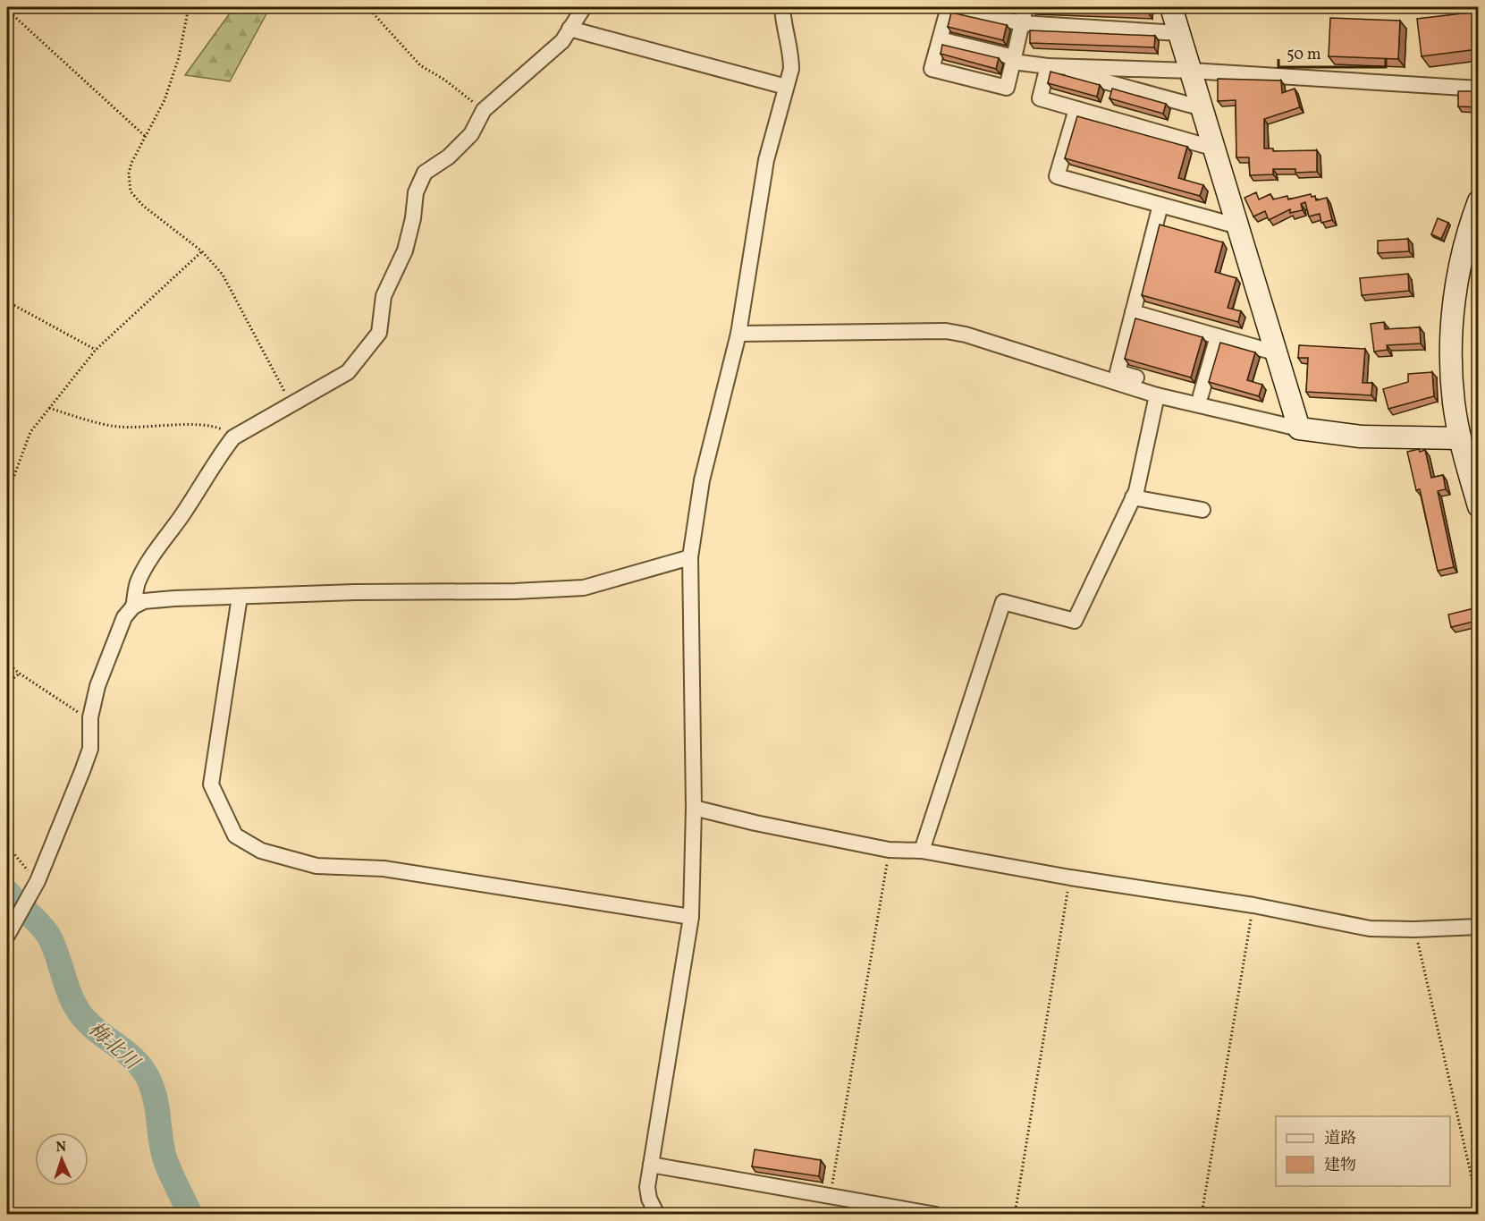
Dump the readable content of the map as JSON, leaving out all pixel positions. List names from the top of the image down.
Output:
{
  "water": ["梅北川"],
  "legend": ["道路", "建物"],
  "scale_bar": "50 m",
  "north": "top"
}
